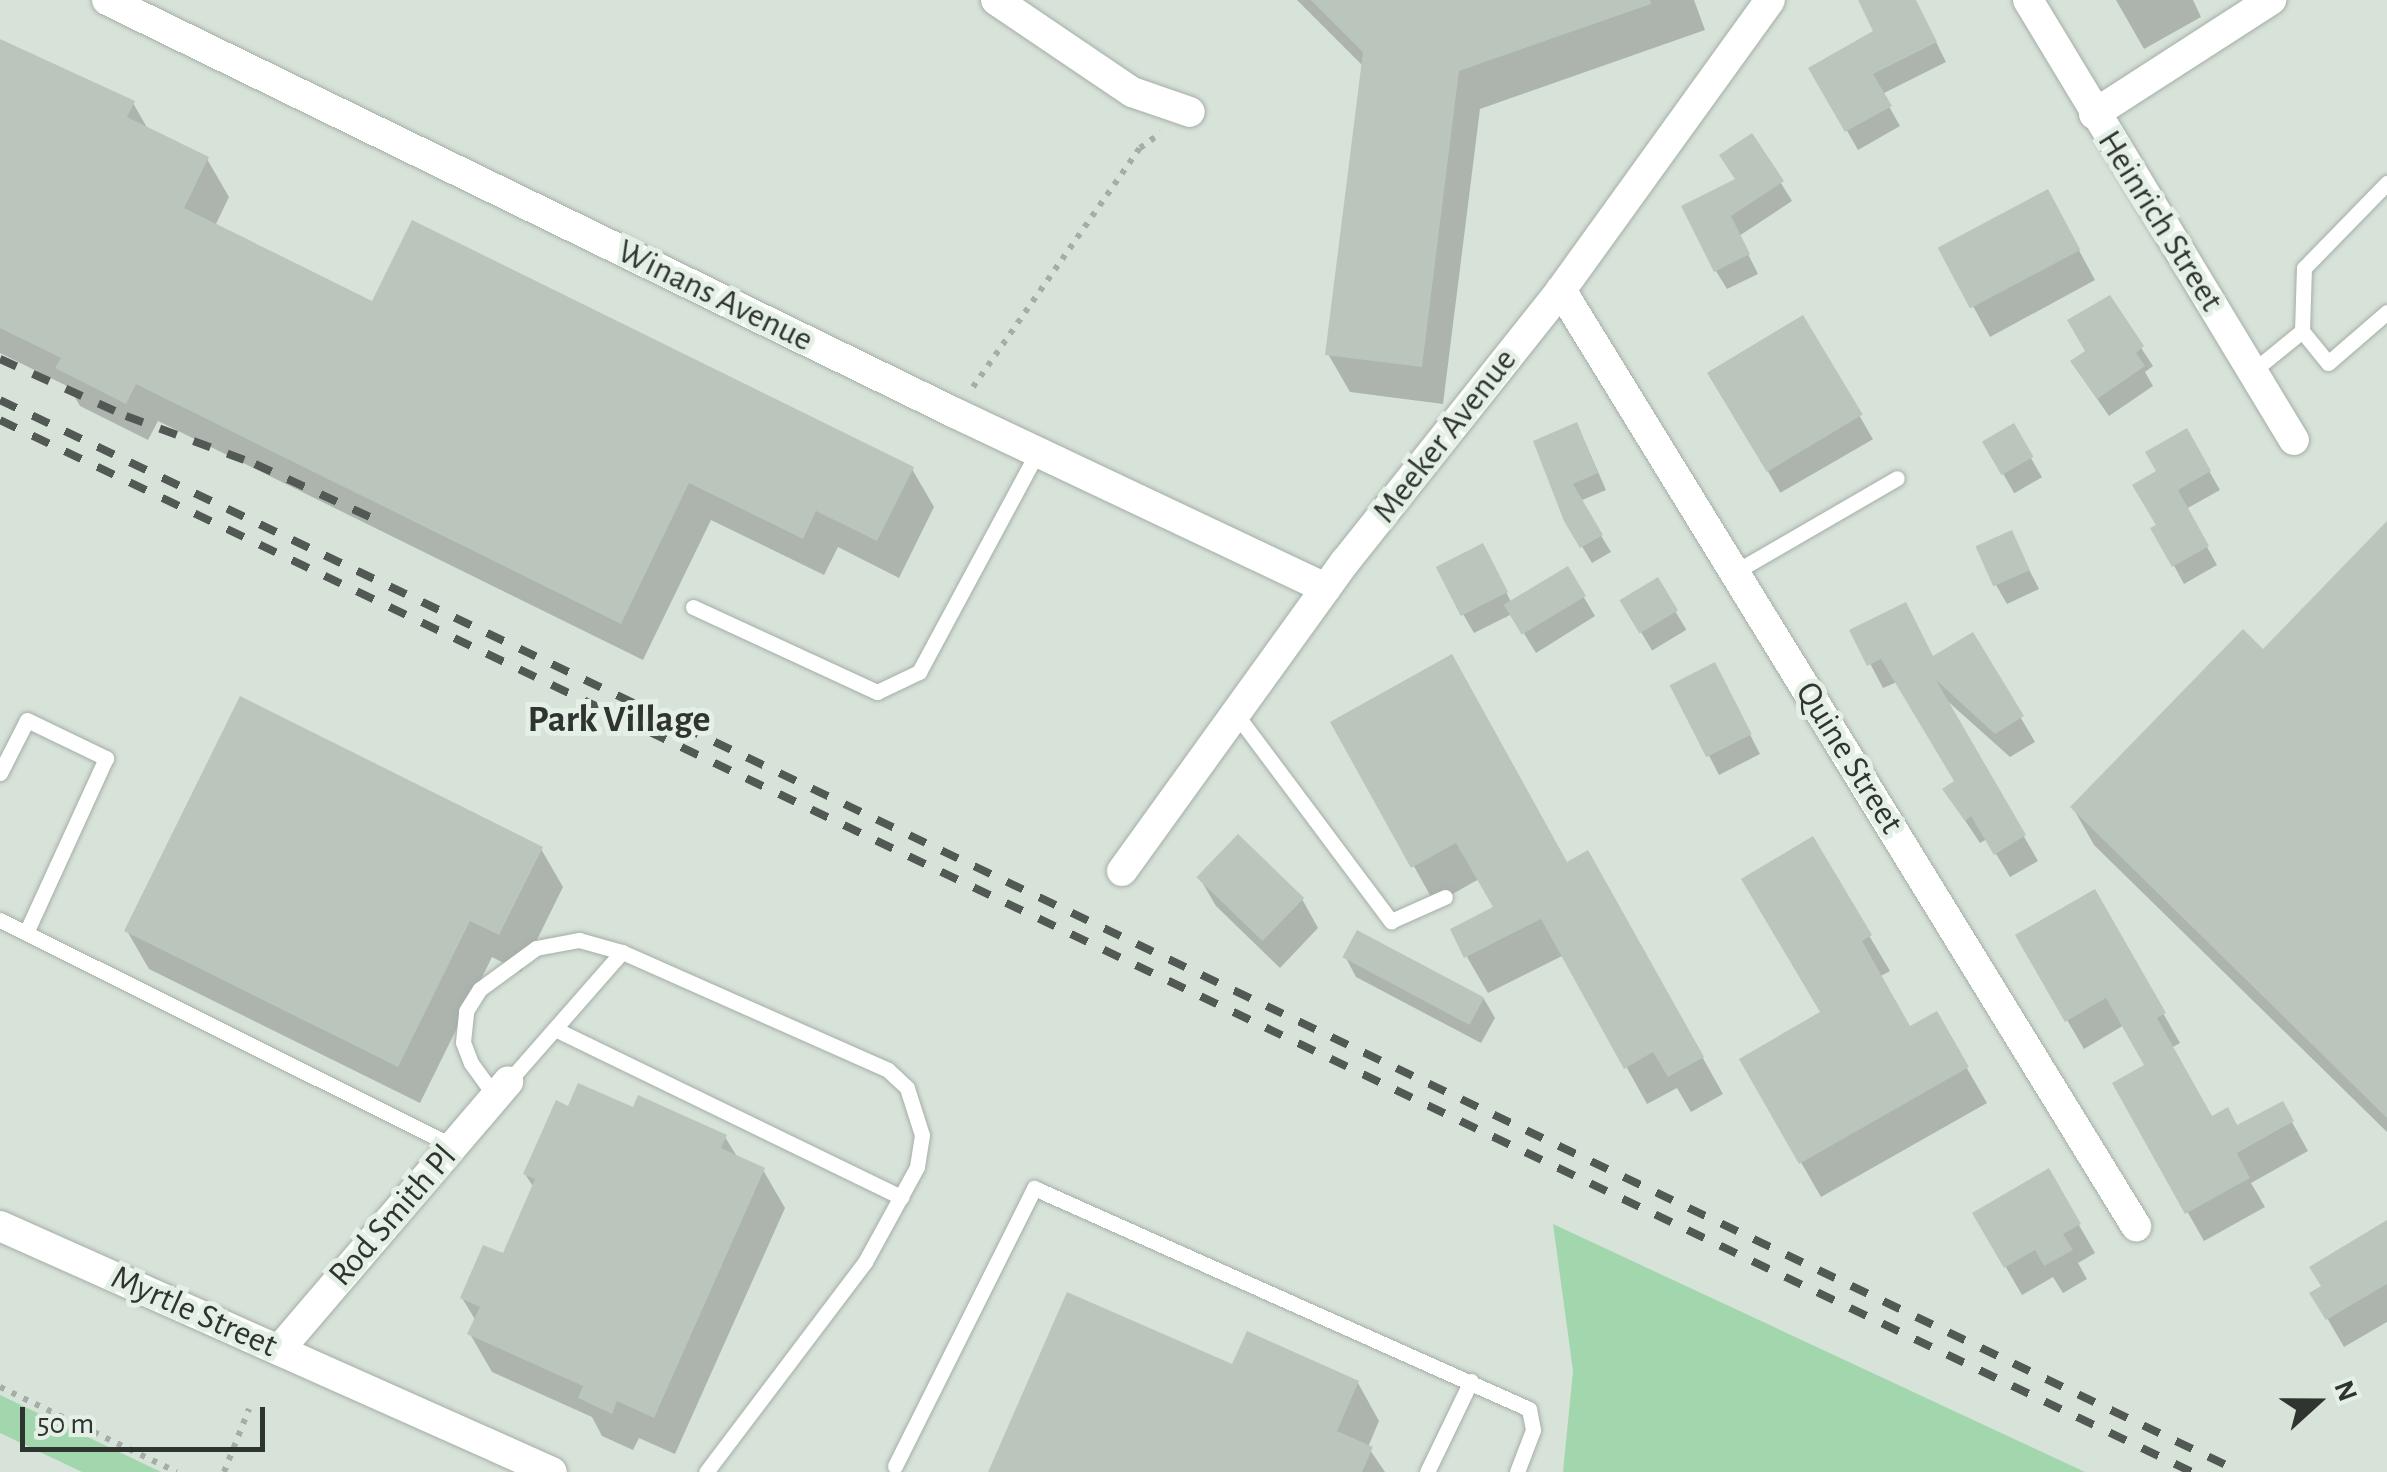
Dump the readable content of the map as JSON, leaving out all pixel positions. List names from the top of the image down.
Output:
{
  "streets": {
    "street": [
      "Heinrich Street",
      "Winans Avenue",
      "Meeker Avenue",
      "Quine Street",
      "Rod Smith Pl",
      "Myrtle Street"
    ]
  },
  "crossings": [
    ["Winans Avenue", "Meeker Avenue"],
    ["Meeker Avenue", "Quine Street"],
    ["Rod Smith Pl", "Myrtle Street"]
  ],
  "districts": ["Park Village"],
  "scale_bar": "50 m",
  "north": "right"
}
